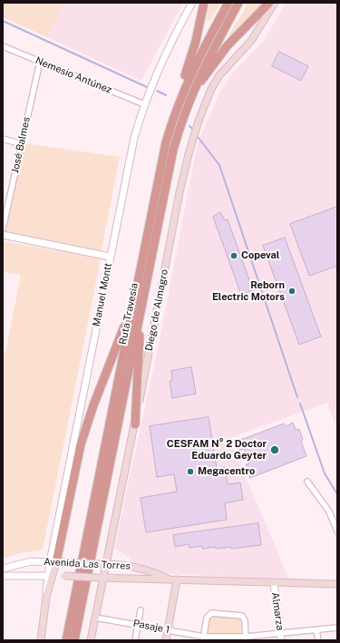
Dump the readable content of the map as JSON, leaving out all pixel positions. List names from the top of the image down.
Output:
{
  "streets": {
    "highway": ["Ruta Travesía"],
    "main road": ["Manuel Montt", "Diego de Almagro", "Avenida Las Torres"],
    "street": [
      "Nemesio Antúnez",
      "José Balmes",
      "Almarza",
      "Pasaje 1"
    ]
  },
  "crossings": [
    ["Nemesio Antúnez", "José Balmes"],
    ["Nemesio Antúnez", "Manuel Montt"],
    ["Manuel Montt", "Avenida Las Torres"],
    ["Diego de Almagro", "Avenida Las Torres"],
    ["Diego de Almagro", "Pasaje 1"],
    ["Avenida Las Torres", "Almarza"],
    ["Almarza", "Pasaje 1"]
  ],
  "places": [
    "Copeval",
    "Reborn Electric Motors",
    "CESFAM N° 2 Doctor Eduardo Geyter",
    "Megacentro"
  ]
}
